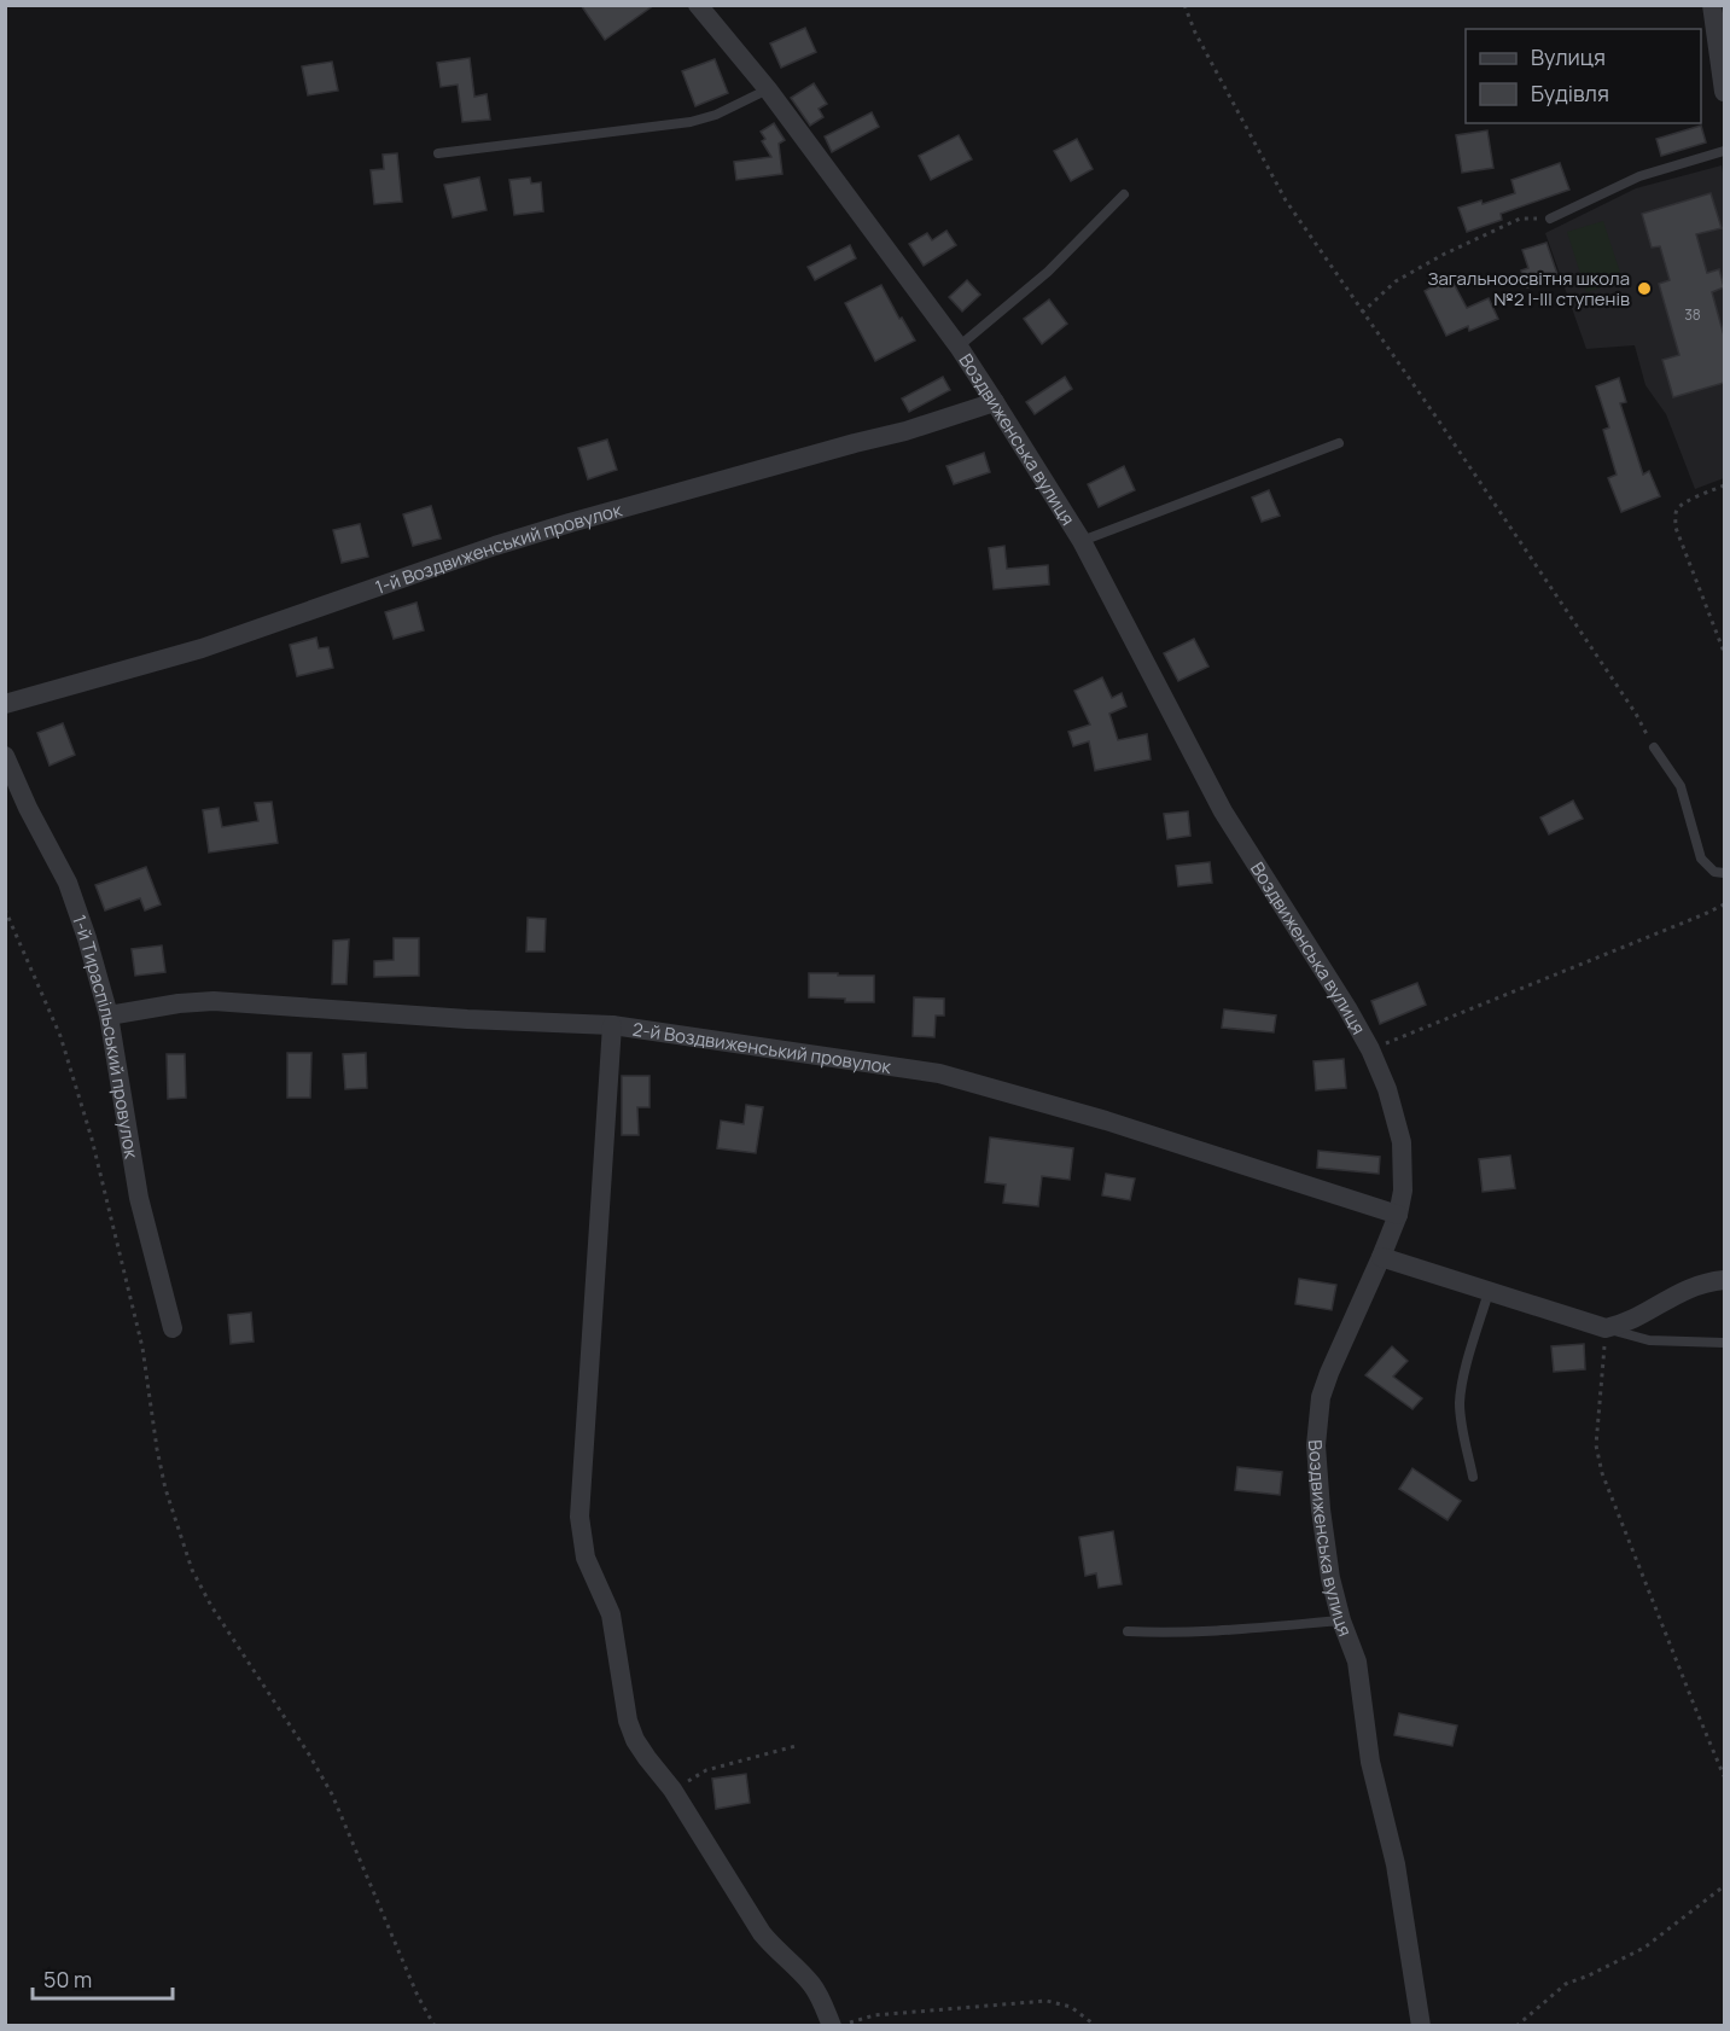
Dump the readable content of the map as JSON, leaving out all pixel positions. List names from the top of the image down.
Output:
{
  "streets": {
    "street": [
      "Воздвиженська вулиця",
      "1-й Воздвиженський провулок",
      "1-й Тираспільський провулок",
      "2-й Воздвиженський провулок"
    ]
  },
  "crossings": [
    ["Воздвиженська вулиця", "1-й Воздвиженський провулок"],
    ["Воздвиженська вулиця", "2-й Воздвиженський провулок"],
    ["1-й Тираспільський провулок", "2-й Воздвиженський провулок"]
  ],
  "places": ["Загальноосвітня школа №2 I-III ступенів"],
  "house_numbers": ["38"],
  "legend": ["Вулиця", "Будівля"],
  "scale_bar": "50 m"
}
